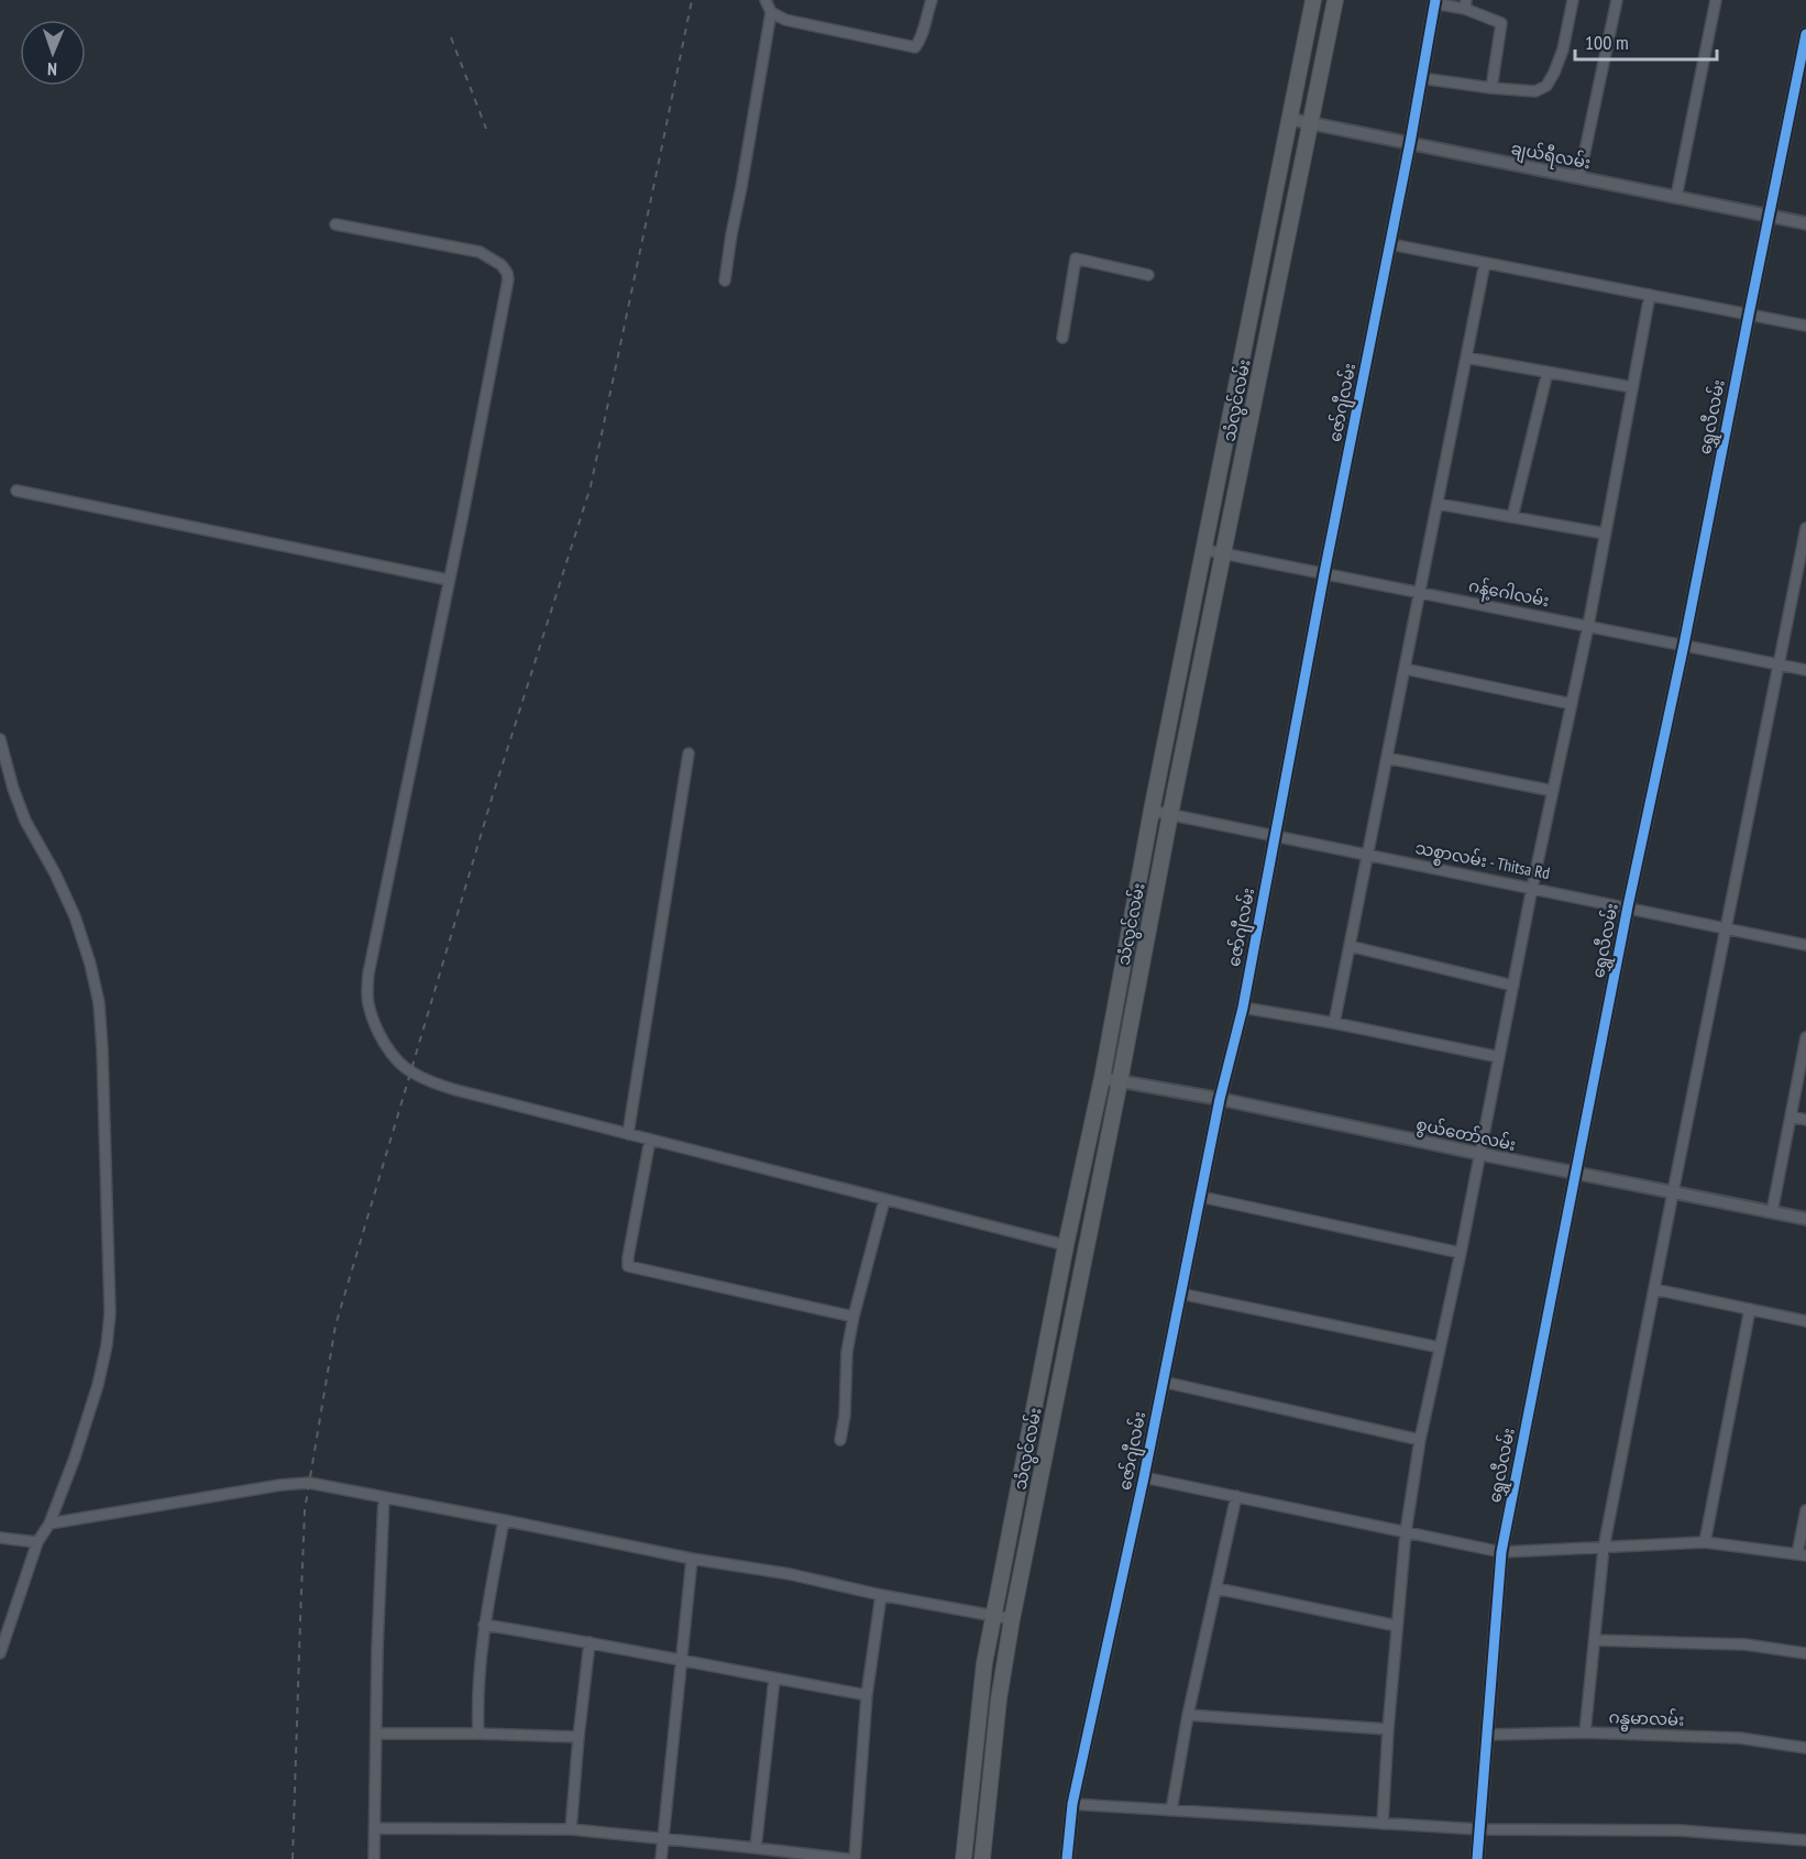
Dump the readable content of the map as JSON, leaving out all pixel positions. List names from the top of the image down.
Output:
{
  "streets": {
    "main road": ["သံလွင်လမ်း"],
    "street": [
      "ချယ်ရီလမ်း",
      "ဇော်ဂျီလမ်း",
      "ရွှေလီလမ်း",
      "ဂန့်ဂေါလမ်း",
      "သစ္စာလမ်း - Thitsa Rd",
      "စွယ်တော်လမ်း",
      "ဂန္ဓမာလမ်း"
    ]
  },
  "crossings": [
    ["ချယ်ရီလမ်း", "သံလွင်လမ်း"],
    ["ချယ်ရီလမ်း", "ဇော်ဂျီလမ်း"],
    ["ချယ်ရီလမ်း", "ရွှေလီလမ်း"],
    ["သံလွင်လမ်း", "ဂန့်ဂေါလမ်း"],
    ["သံလွင်လမ်း", "သစ္စာလမ်း - Thitsa Rd"],
    ["သံလွင်လမ်း", "စွယ်တော်လမ်း"],
    ["ဇော်ဂျီလမ်း", "ဂန့်ဂေါလမ်း"],
    ["ဇော်ဂျီလမ်း", "သစ္စာလမ်း - Thitsa Rd"],
    ["ဇော်ဂျီလမ်း", "စွယ်တော်လမ်း"],
    ["ရွှေလီလမ်း", "ဂန့်ဂေါလမ်း"],
    ["ရွှေလီလမ်း", "သစ္စာလမ်း - Thitsa Rd"],
    ["ရွှေလီလမ်း", "စွယ်တော်လမ်း"],
    ["ရွှေလီလမ်း", "ဂန္ဓမာလမ်း"]
  ],
  "scale_bar": "100 m",
  "north": "bottom"
}
